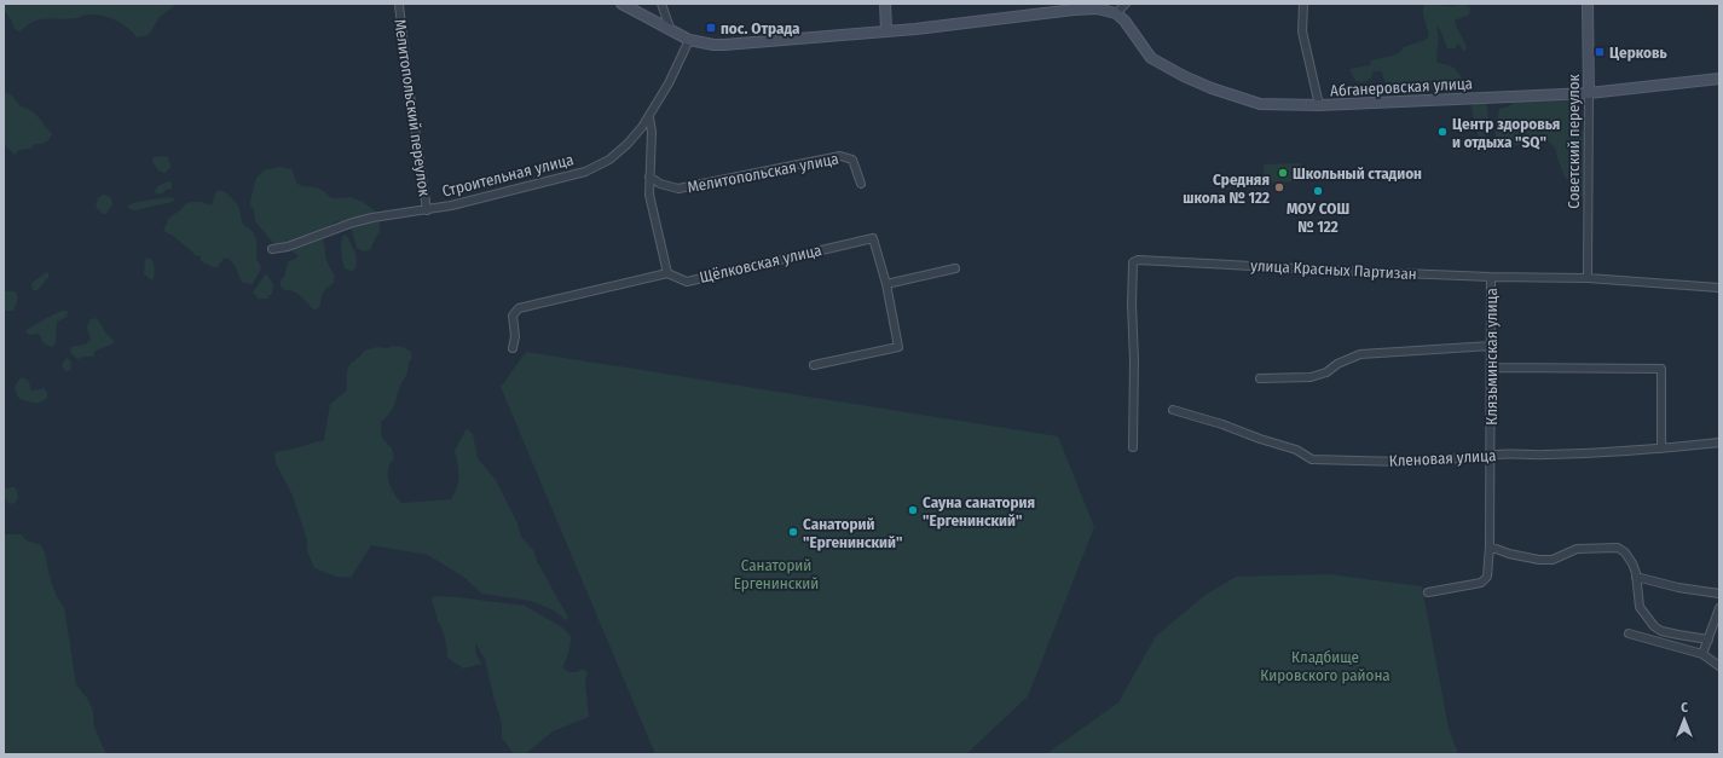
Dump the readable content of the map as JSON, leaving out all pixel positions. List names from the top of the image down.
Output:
{
  "streets": {
    "street": [
      "Абганеровская улица",
      "Мелитопольский переулок",
      "Советский переулок",
      "Мелитопольская улица",
      "Строительная улица",
      "Щёлковская улица",
      "улица Красных Партизан",
      "Клязьминская улица",
      "Кленовая улица"
    ]
  },
  "crossings": [
    ["Абганеровская улица", "Советский переулок"],
    ["Мелитопольский переулок", "Строительная улица"],
    ["Советский переулок", "улица Красных Партизан"],
    ["улица Красных Партизан", "Клязьминская улица"],
    ["Клязьминская улица", "Кленовая улица"]
  ],
  "parks": ["Санаторий Ергенинский", "Кладбище Кировского района"],
  "places": {
    "transit": ["пос. Отрада", "Церковь"],
    "other": [
      "Центр здоровья и отдыха \"SQ\"",
      "Школьный стадион",
      "Средняя школа № 122",
      "МОУ СОШ № 122",
      "Сауна санатория \"Ергенинский\"",
      "Санаторий \"Ергенинский\""
    ]
  },
  "north": "top"
}
